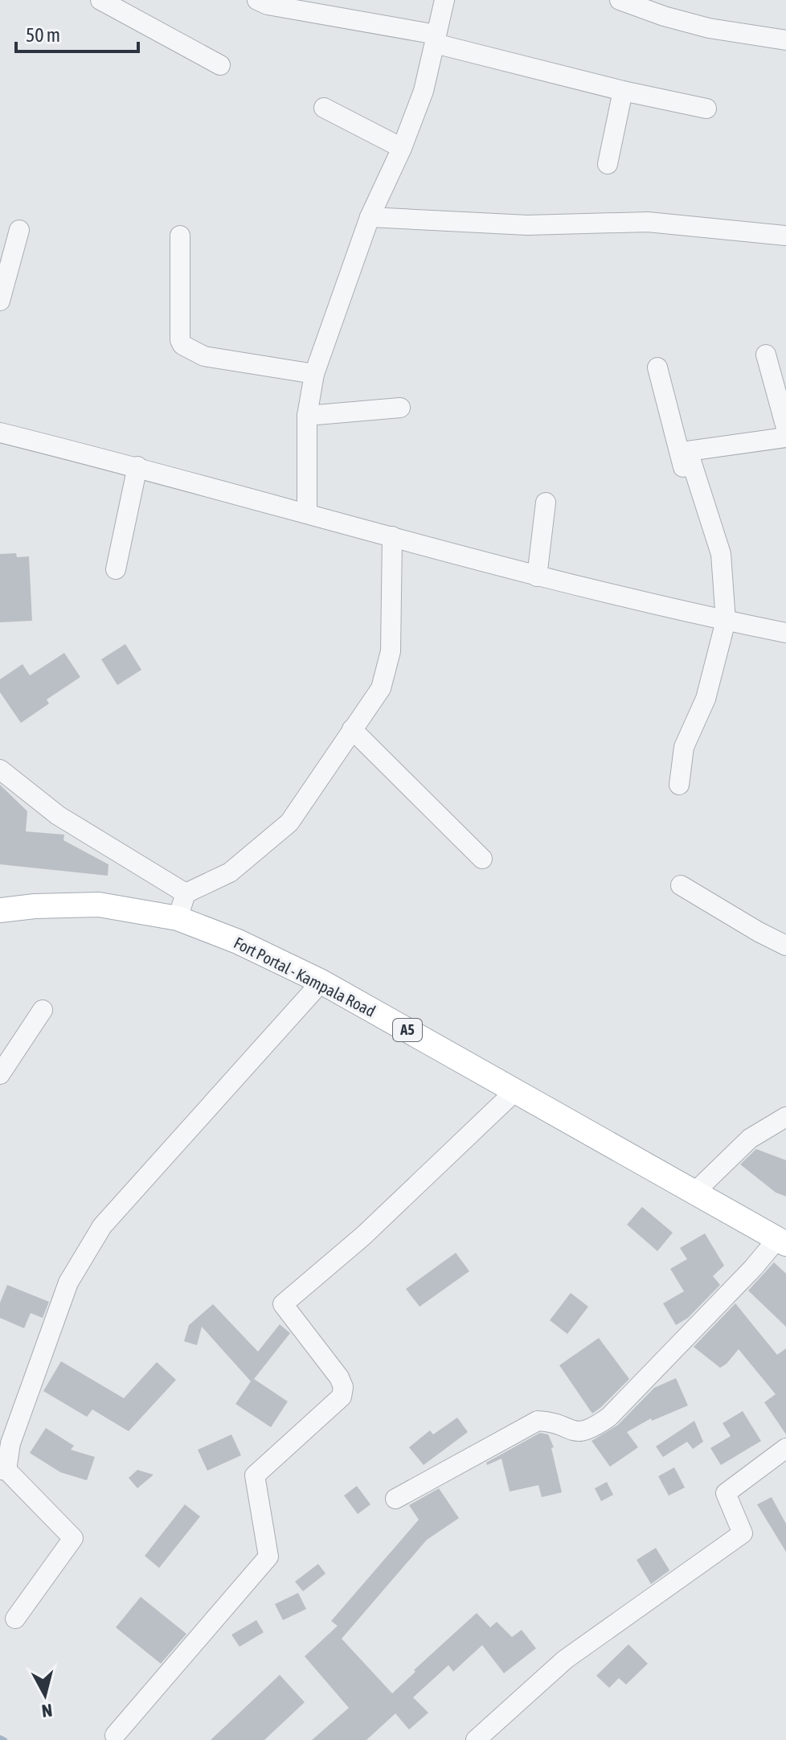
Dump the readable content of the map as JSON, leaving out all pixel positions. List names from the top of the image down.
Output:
{
  "streets": {
    "main road": ["Fort Portal - Kampala Road", "A5"]
  },
  "scale_bar": "50 m",
  "north": "bottom"
}
